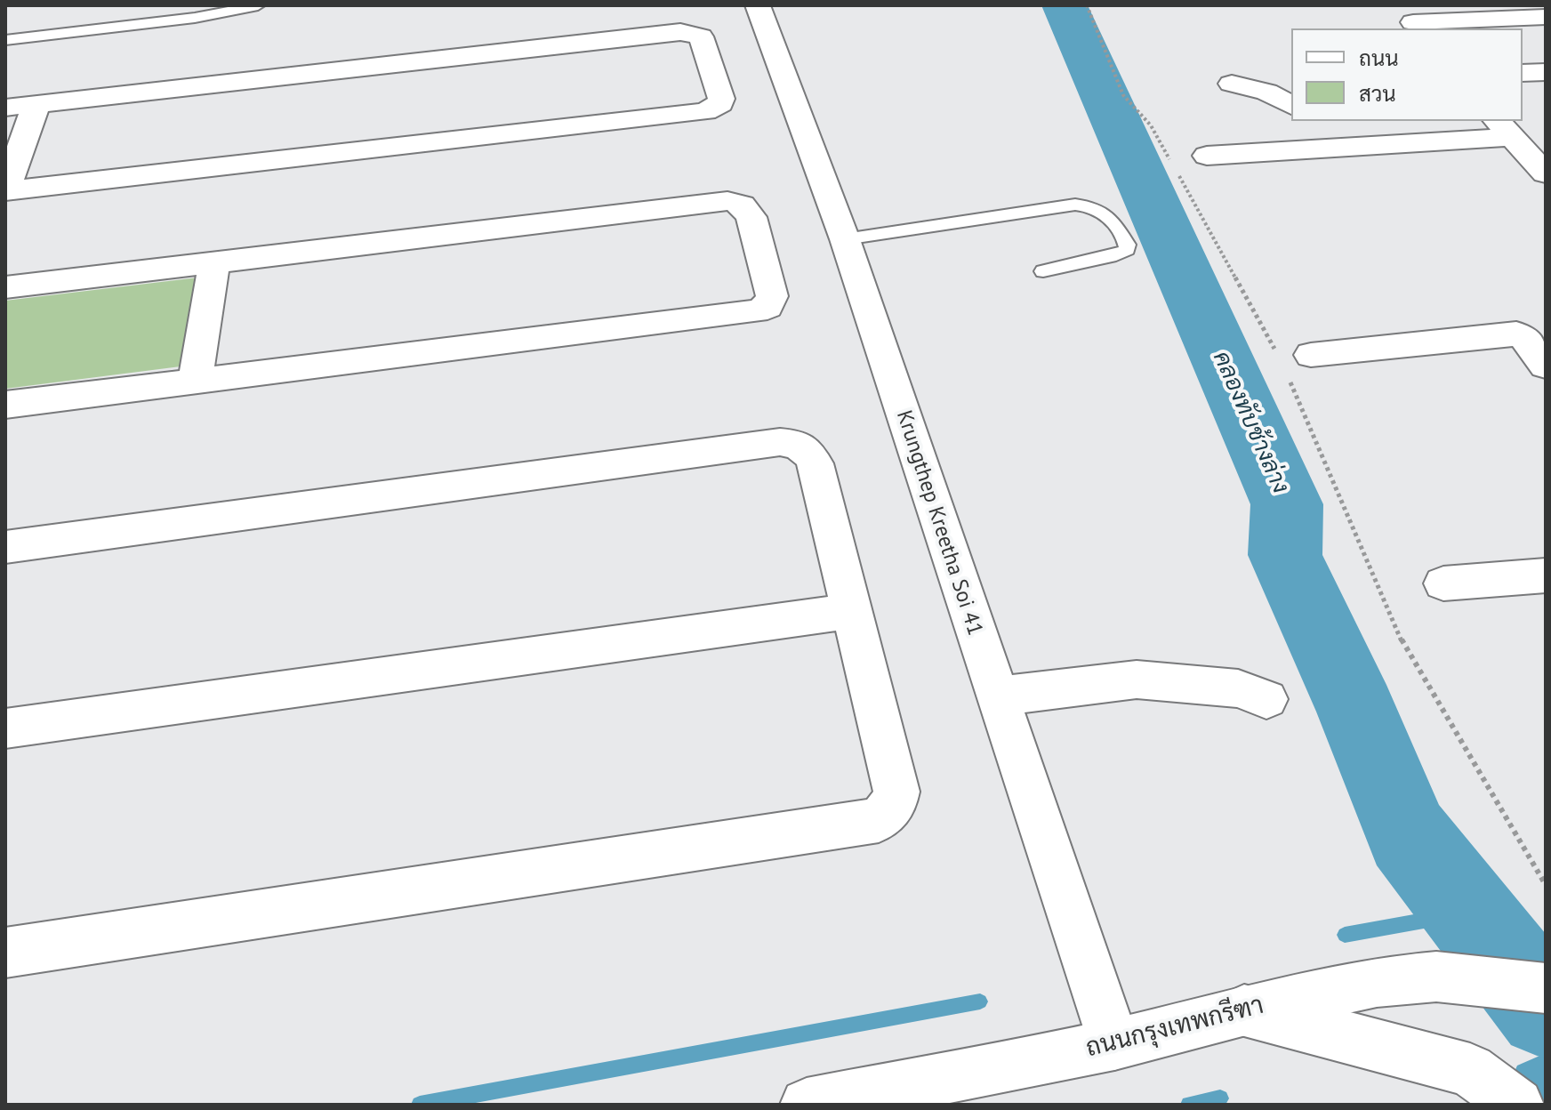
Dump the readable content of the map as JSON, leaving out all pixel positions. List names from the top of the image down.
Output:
{
  "streets": {
    "street": ["Krungthep Kreetha Soi 41", "ถนนกรุงเทพกรีฑา"]
  },
  "crossings": [
    ["Krungthep Kreetha Soi 41", "ถนนกรุงเทพกรีฑา"]
  ],
  "water": ["คลองทับช้างล่าง"],
  "legend": ["ถนน", "สวน"]
}
